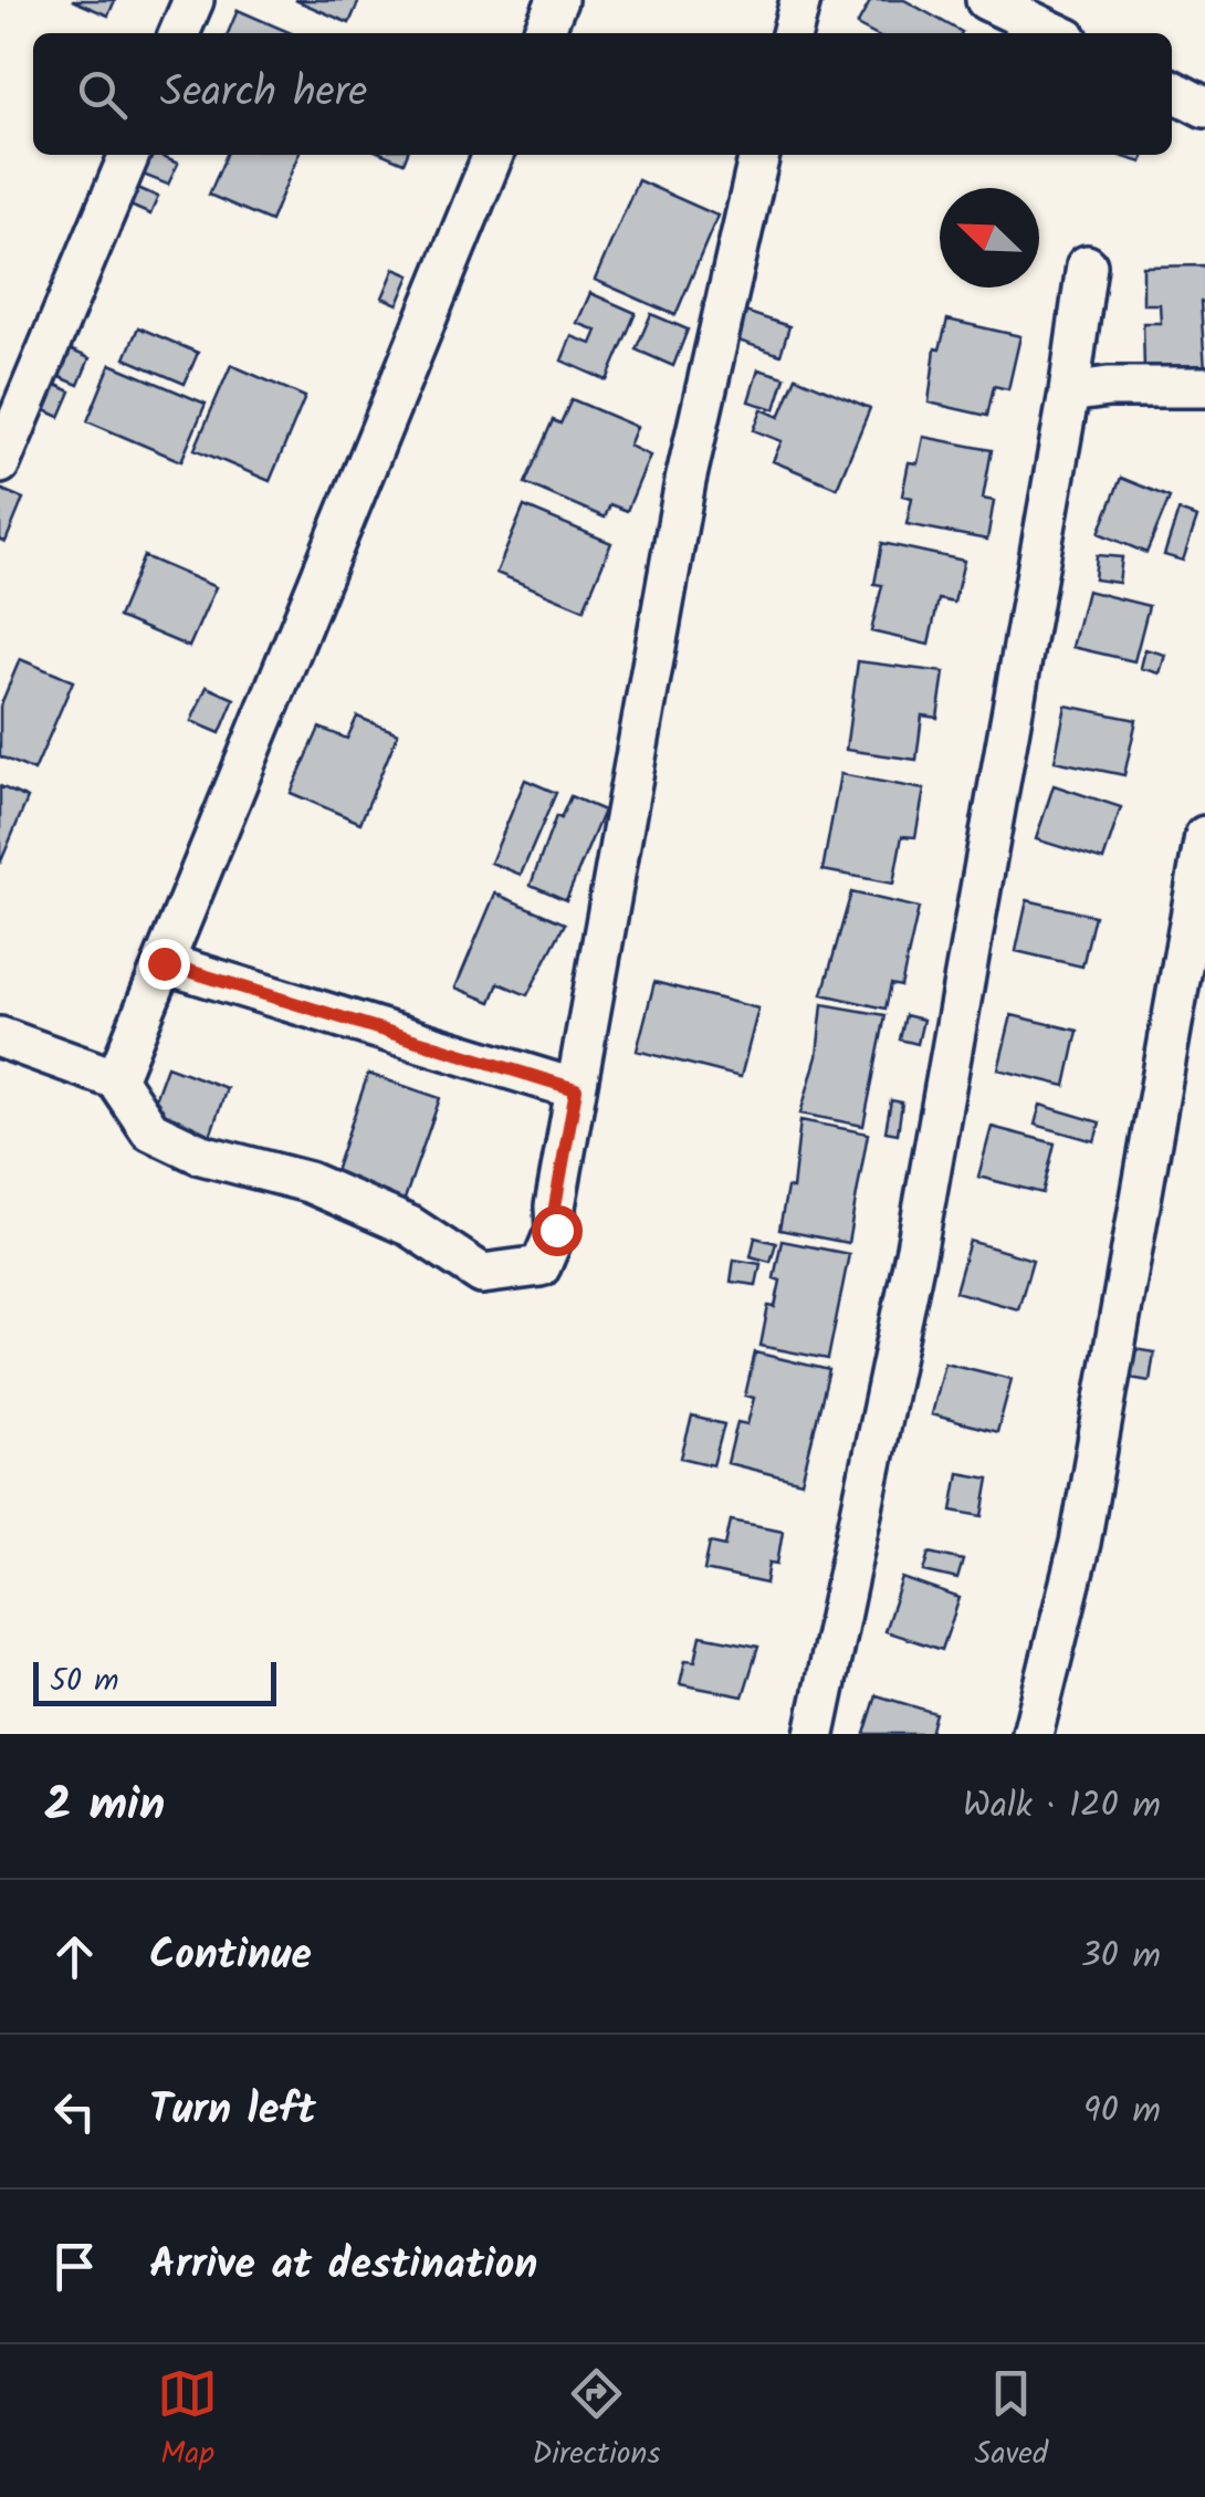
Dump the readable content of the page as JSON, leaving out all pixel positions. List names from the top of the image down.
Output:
{
  "scale_bar": "50 m",
  "north": "top left",
  "page": {
    "search": "Search here",
    "scale": "50 m",
    "heading": ["2 min", "Walk · 120 m"],
    "list": [
      ["Continue", "30 m"],
      ["Turn left", "90 m"],
      "Arrive at destination"
    ],
    "nav": ["Map", "Directions", "Saved"]
  }
}
